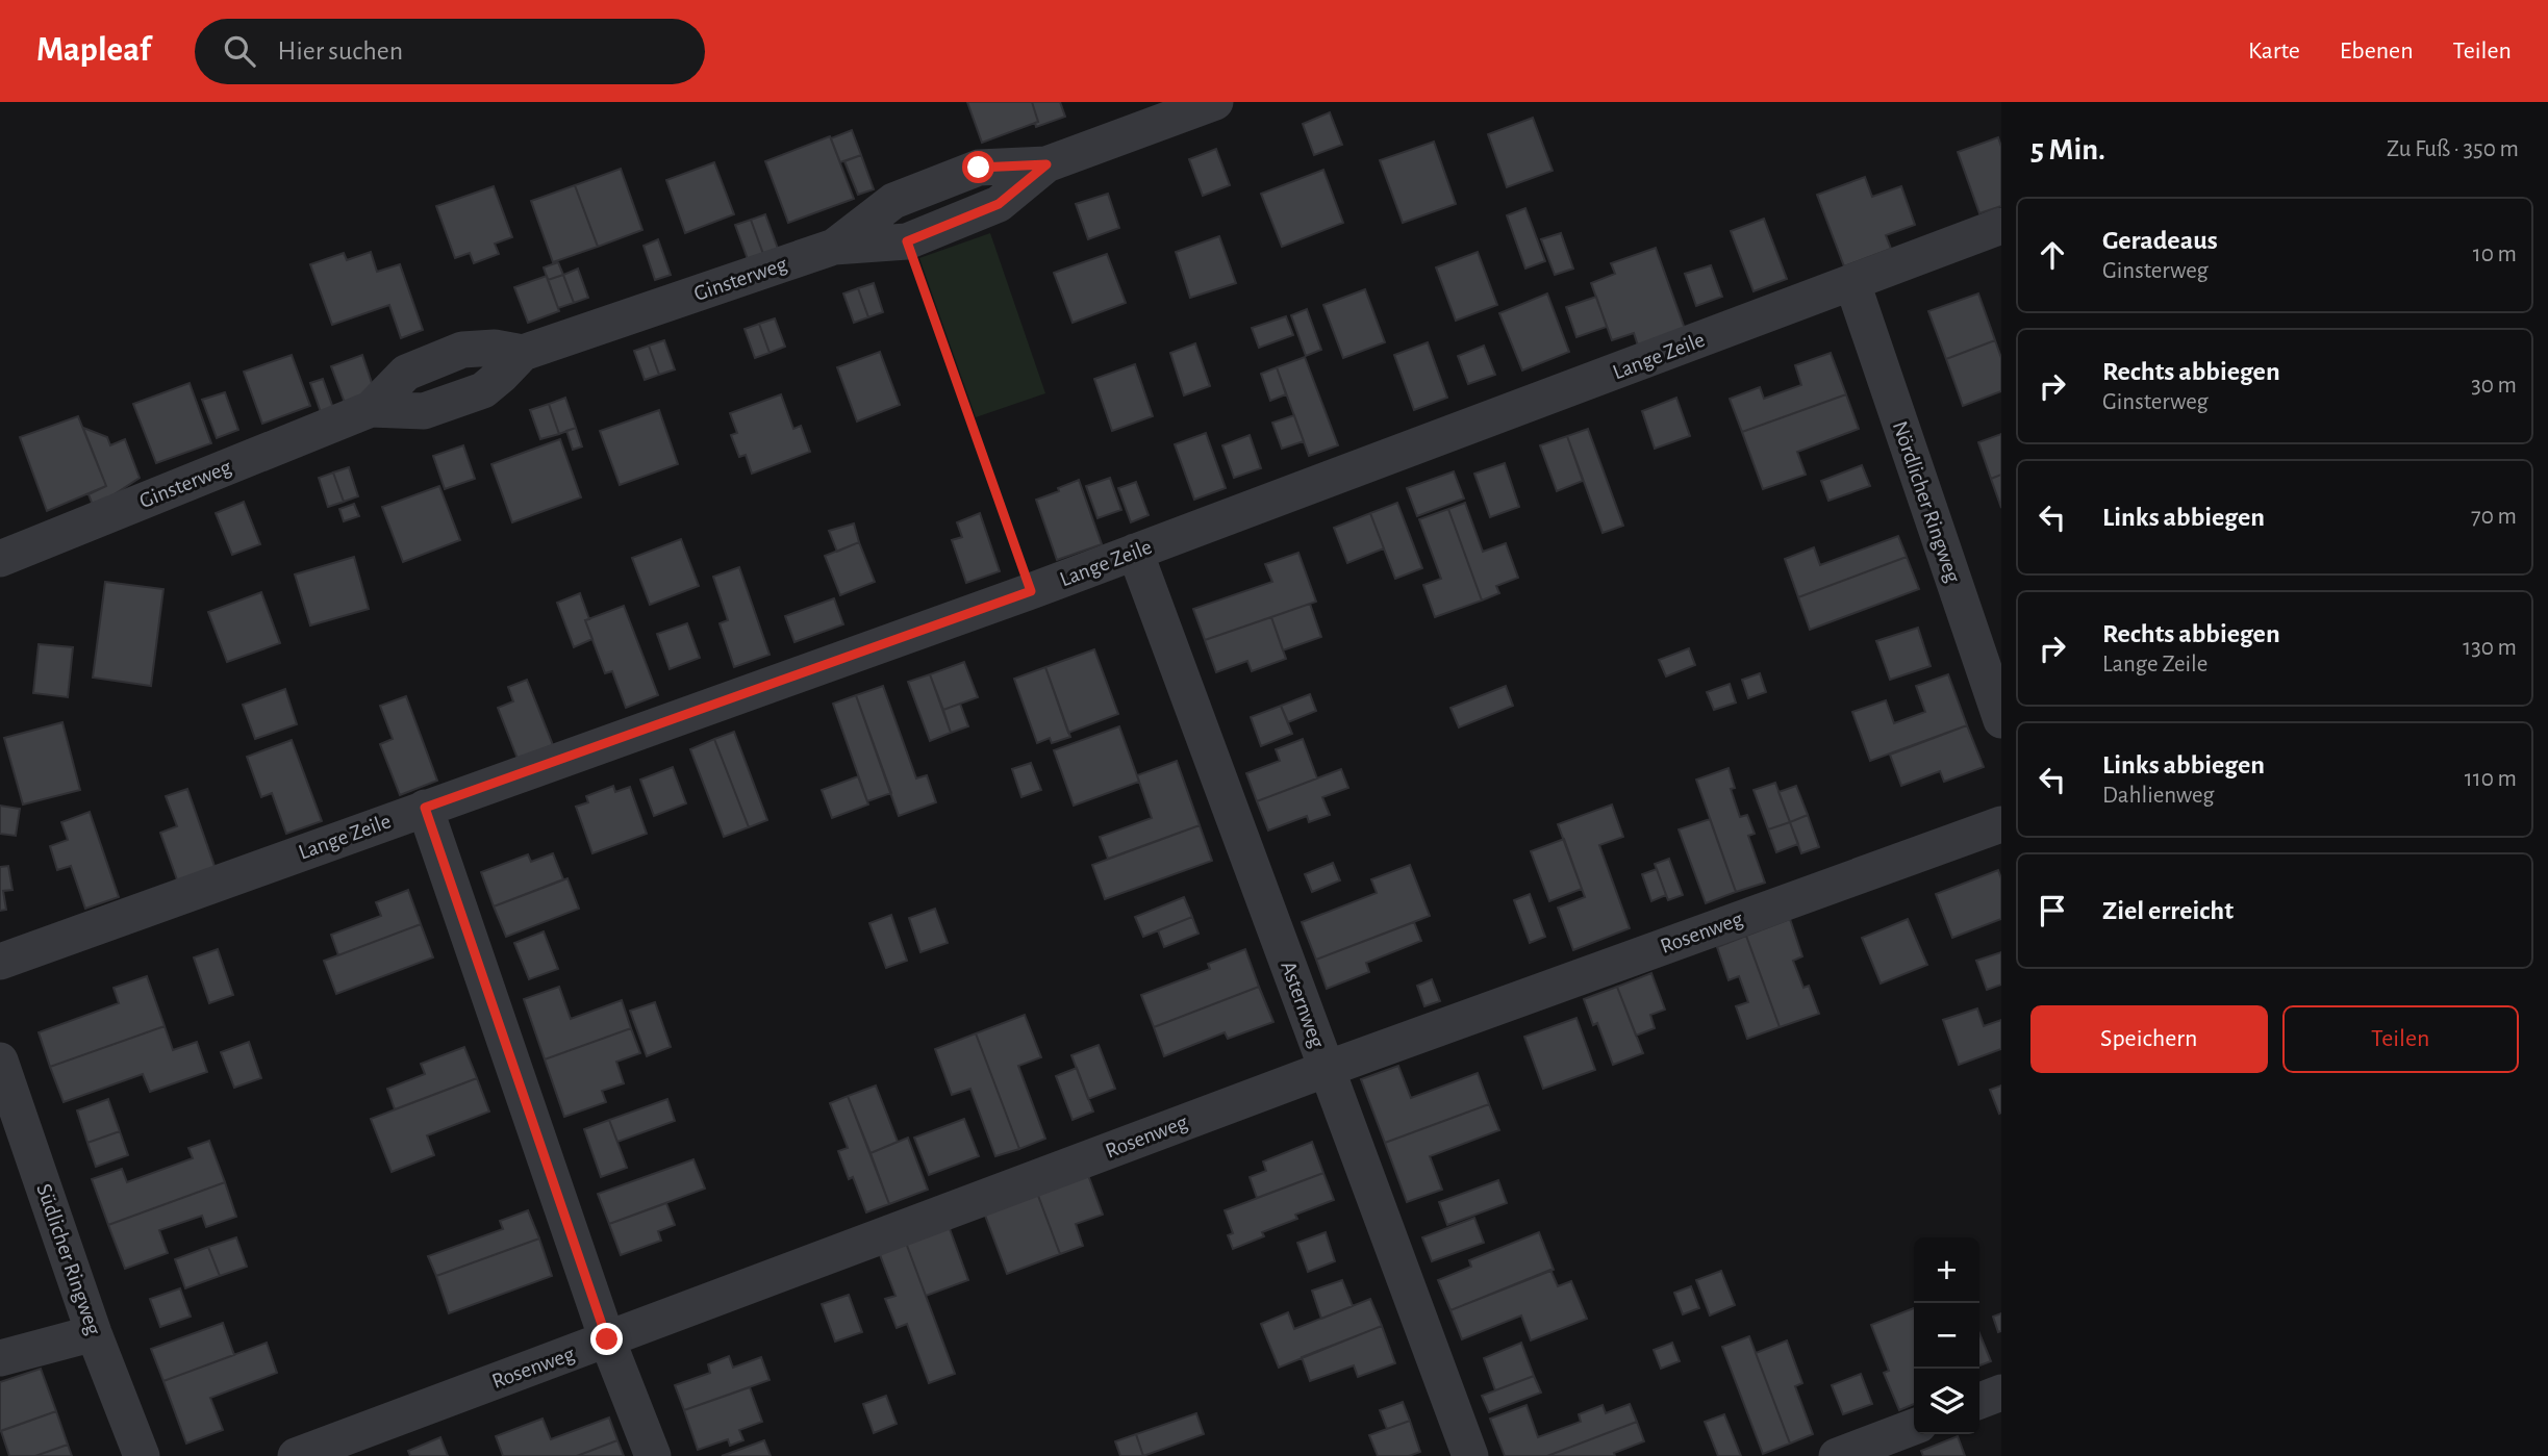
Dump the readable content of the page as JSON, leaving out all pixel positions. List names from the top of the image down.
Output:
{
  "streets": {
    "street": [
      "Ginsterweg",
      "Lange Zeile",
      "Nördlicher Ringweg",
      "Rosenweg",
      "Asternweg",
      "Südlicher Ringweg"
    ]
  },
  "crossings": [
    ["Lange Zeile", "Nördlicher Ringweg"],
    ["Lange Zeile", "Asternweg"],
    ["Rosenweg", "Asternweg"]
  ],
  "page": {
    "header": "Mapleaf",
    "search": "Hier suchen",
    "nav": ["Karte", "Ebenen", "Teilen"],
    "heading": ["5 Min.", "Zu Fuß · 350 m"],
    "list": [
      ["Geradeaus", "Ginsterweg", "10 m"],
      ["Rechts abbiegen", "Ginsterweg", "30 m"],
      ["Links abbiegen", "70 m"],
      ["Rechts abbiegen", "Lange Zeile", "130 m"],
      ["Links abbiegen", "Dahlienweg", "110 m"],
      "Ziel erreicht"
    ],
    "buttons": ["Speichern", "Teilen"],
    "map_buttons": ["+", "−"]
  }
}
